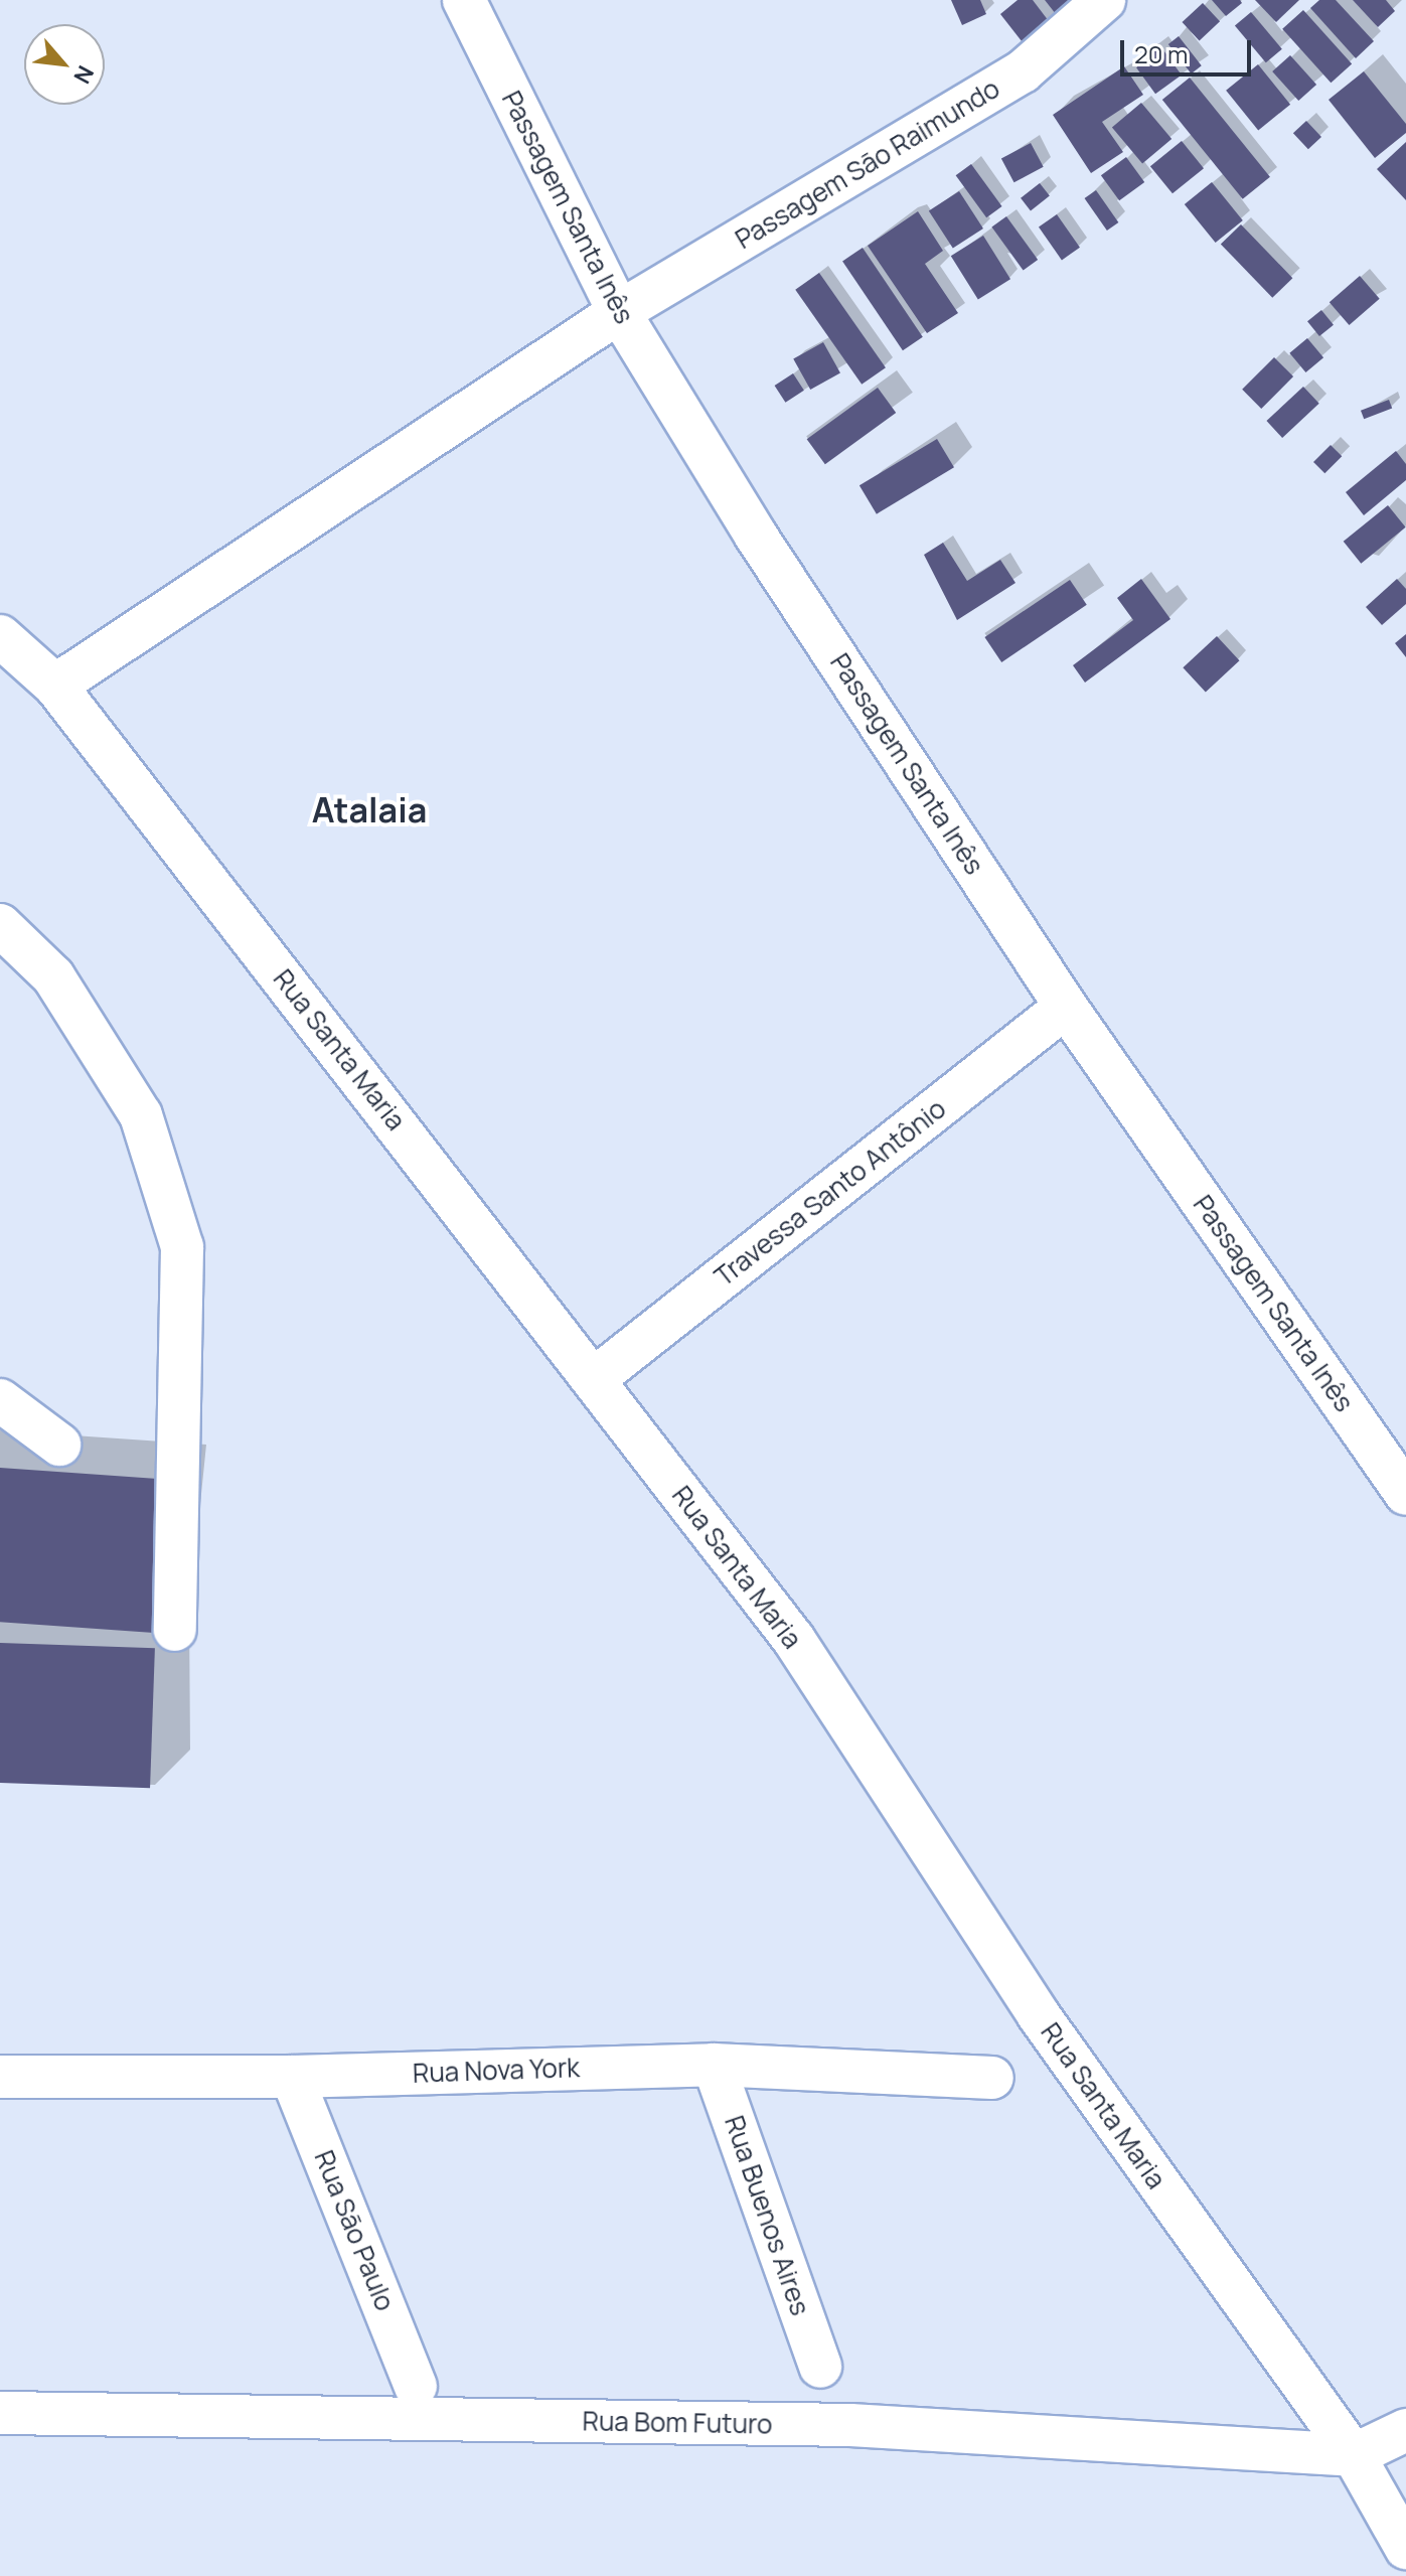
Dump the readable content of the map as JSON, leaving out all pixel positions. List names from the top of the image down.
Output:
{
  "streets": {
    "street": [
      "Passagem São Raimundo",
      "Passagem Santa Inês",
      "Rua Santa Maria",
      "Travessa Santo Antônio",
      "Rua Nova York",
      "Rua Buenos Aires",
      "Rua São Paulo",
      "Rua Bom Futuro"
    ]
  },
  "crossings": [
    ["Passagem São Raimundo", "Passagem Santa Inês"],
    ["Passagem São Raimundo", "Rua Santa Maria"],
    ["Passagem Santa Inês", "Travessa Santo Antônio"],
    ["Rua Santa Maria", "Travessa Santo Antônio"],
    ["Rua Santa Maria", "Rua Bom Futuro"],
    ["Rua Nova York", "Rua Buenos Aires"],
    ["Rua Nova York", "Rua São Paulo"]
  ],
  "districts": ["Atalaia"],
  "scale_bar": "20 m",
  "north": "bottom right"
}
